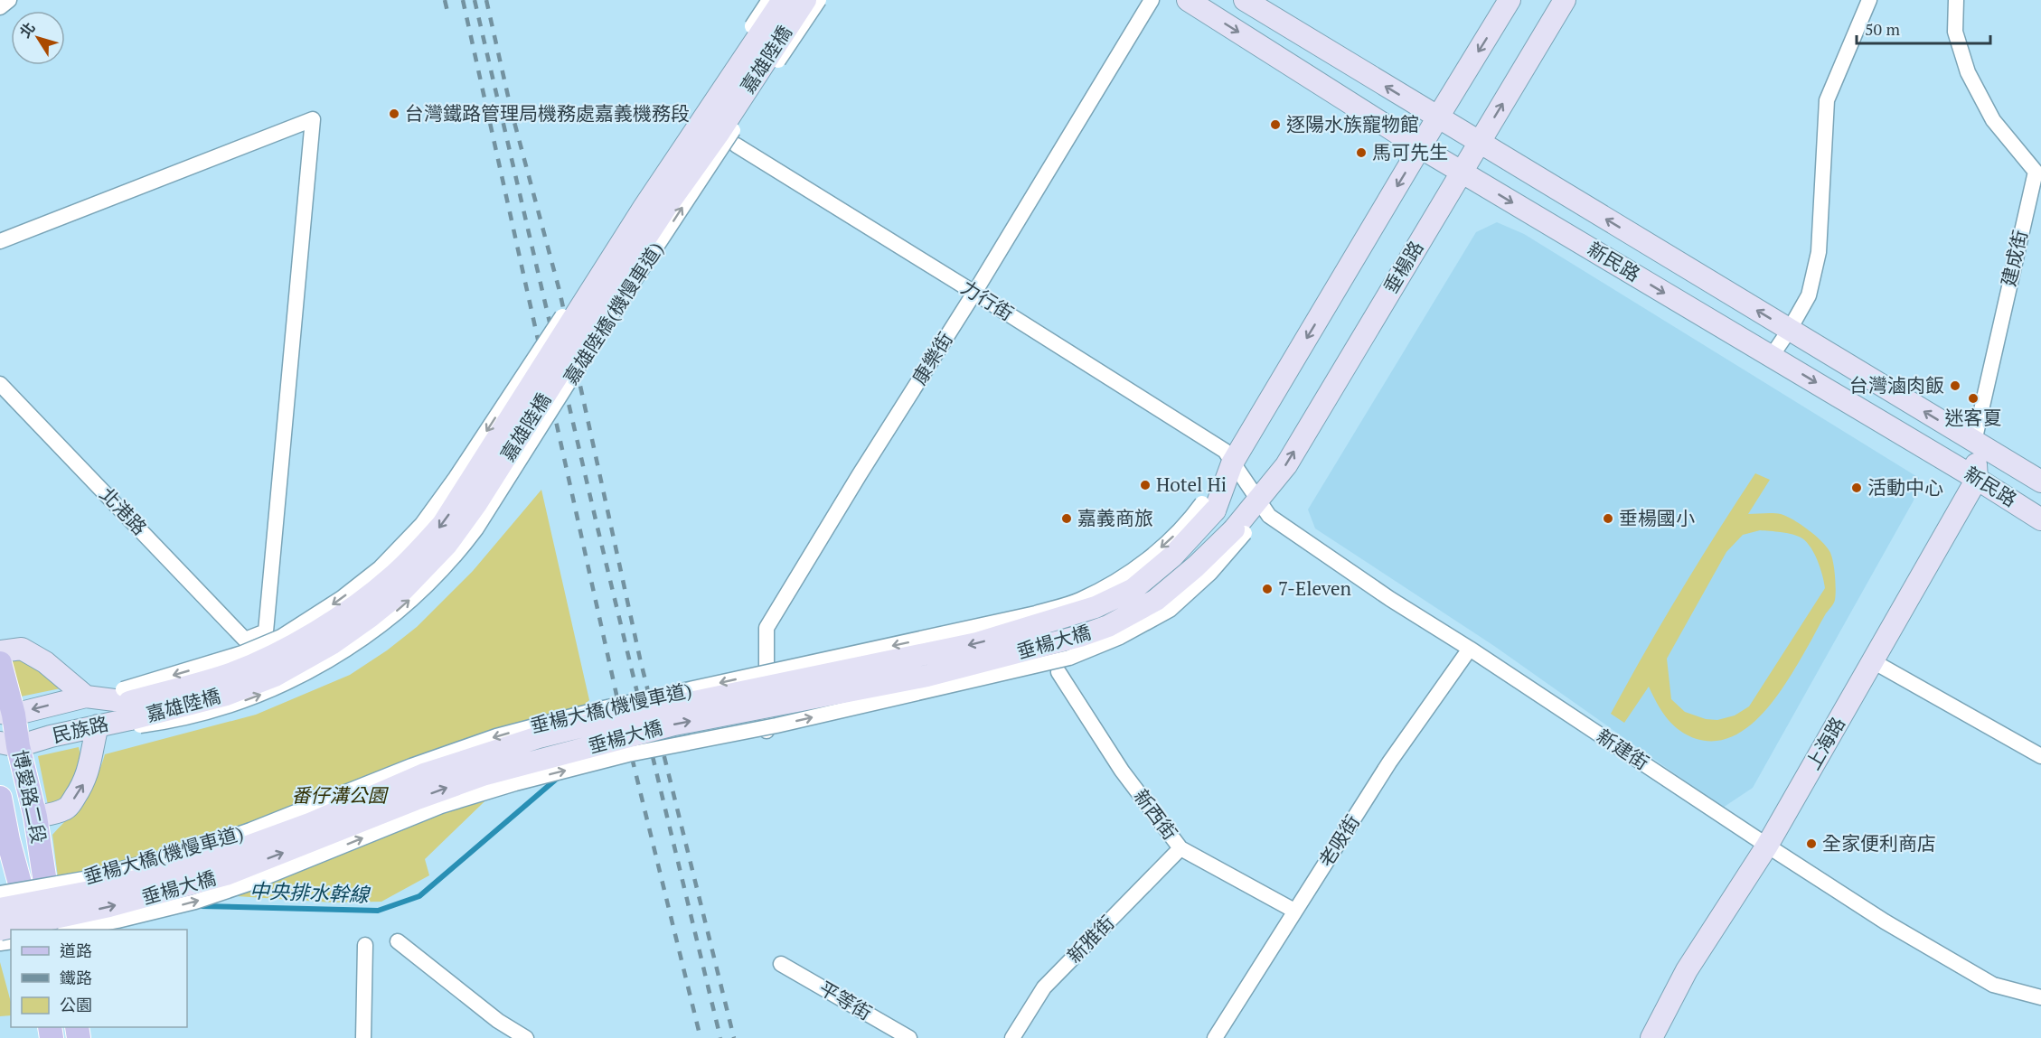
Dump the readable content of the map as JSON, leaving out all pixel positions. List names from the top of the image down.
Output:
{
  "streets": {
    "main road": ["博愛路二段"],
    "street": [
      "嘉雄陸橋",
      "建成街",
      "新民路",
      "垂楊路",
      "力行街",
      "嘉雄陸橋(機慢車道)",
      "康樂街",
      "北港路",
      "垂楊大橋",
      "垂楊大橋(機慢車道)",
      "民族路",
      "上海路",
      "新建街",
      "新西街",
      "老吸街",
      "新雅街",
      "平等街"
    ]
  },
  "crossings": [
    ["嘉雄陸橋", "嘉雄陸橋(機慢車道)"],
    ["嘉雄陸橋", "民族路"],
    ["建成街", "新民路"],
    ["新民路", "垂楊路"],
    ["新民路", "上海路"],
    ["垂楊路", "垂楊大橋"],
    ["垂楊路", "新建街"],
    ["力行街", "康樂街"],
    ["力行街", "新建街"],
    ["嘉雄陸橋(機慢車道)", "民族路"],
    ["垂楊大橋", "垂楊大橋(機慢車道)"],
    ["民族路", "博愛路二段"],
    ["上海路", "新建街"],
    ["新建街", "老吸街"],
    ["新西街", "老吸街"],
    ["新西街", "新雅街"]
  ],
  "water": ["中央排水幹線"],
  "parks": ["番仔溝公園"],
  "places": [
    "台灣鐵路管理局機務處嘉義機務段",
    "逐陽水族寵物館",
    "馬可先生",
    "台灣滷肉飯",
    "迷客夏",
    "Hotel Hi",
    "活動中心",
    "嘉義商旅",
    "垂楊國小",
    "7-Eleven",
    "全家便利商店"
  ],
  "legend": ["道路", "鐵路", "公園"],
  "scale_bar": "50 m",
  "north": "top left"
}
